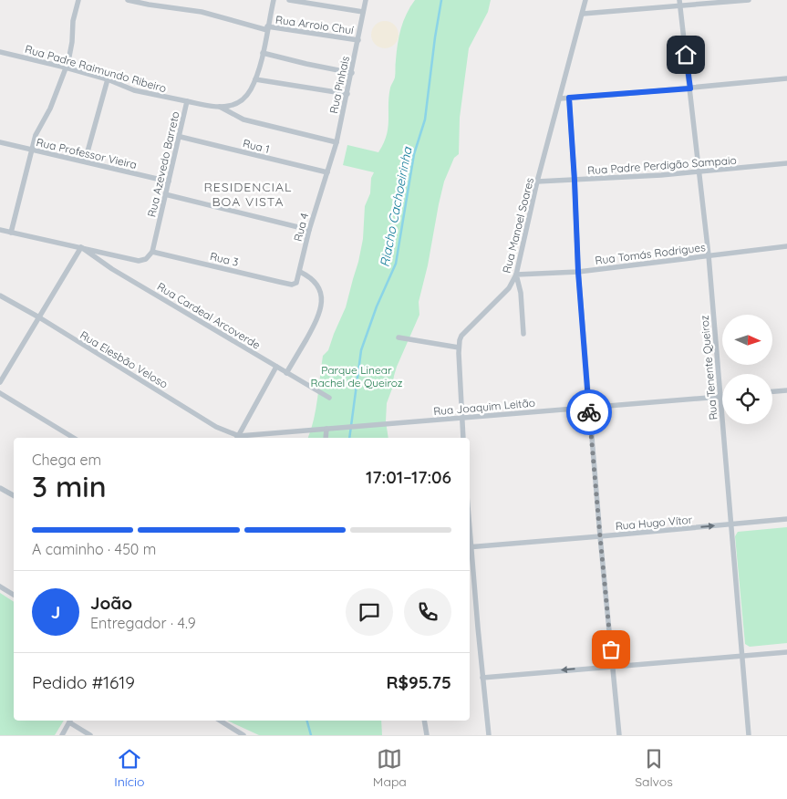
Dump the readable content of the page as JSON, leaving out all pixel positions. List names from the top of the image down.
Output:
{
  "streets": {
    "street": [
      "Rua Arroio Chuí",
      "Rua Padre Raimundo Ribeiro",
      "Rua Pinhais",
      "Rua 1",
      "Rua Professor Vieira",
      "Rua Azevedo Barreto",
      "Rua Padre Perdigão Sampaio",
      "Rua Manoel Soares",
      "Rua 4",
      "Rua Tomás Rodrigues",
      "Rua 3",
      "Rua Cardeal Arcoverde",
      "Rua Elesbão Veloso",
      "Rua Tenente Queiroz",
      "Rua Joaquim Leitão",
      "Rua Hugo Vítor"
    ]
  },
  "crossings": [
    ["Rua Arroio Chuí", "Rua Pinhais"],
    ["Rua Arroio Chuí", "Rua Azevedo Barreto"],
    ["Rua Padre Raimundo Ribeiro", "Rua Azevedo Barreto"],
    ["Rua Pinhais", "Rua 1"],
    ["Rua Pinhais", "Rua 4"],
    ["Rua 1", "Rua Azevedo Barreto"],
    ["Rua 1", "Rua 4"],
    ["Rua Professor Vieira", "Rua Azevedo Barreto"],
    ["Rua Azevedo Barreto", "Rua 3"],
    ["Rua Azevedo Barreto", "Rua Cardeal Arcoverde"],
    ["Rua Padre Perdigão Sampaio", "Rua Manoel Soares"],
    ["Rua Padre Perdigão Sampaio", "Rua Tenente Queiroz"],
    ["Rua Manoel Soares", "Rua Tomás Rodrigues"],
    ["Rua 4", "Rua 3"],
    ["Rua Tomás Rodrigues", "Rua Tenente Queiroz"],
    ["Rua 3", "Rua Cardeal Arcoverde"],
    ["Rua Elesbão Veloso", "Rua Joaquim Leitão"],
    ["Rua Tenente Queiroz", "Rua Joaquim Leitão"],
    ["Rua Tenente Queiroz", "Rua Hugo Vítor"]
  ],
  "one_way": ["Rua Hugo Vítor"],
  "districts": ["RESIDENCIAL BOA VISTA"],
  "water": ["Riacho Cachoeirinha"],
  "parks": ["Parque Linear Rachel de Queiroz"],
  "north": "right",
  "page": {
    "heading": ["3 min", "Chega em", "17:01–17:06"],
    "panel": [
      "João",
      "Entregador · 4.9",
      "Pedido #1619",
      "R$95.75"
    ],
    "bar": "A caminho · 450 m",
    "round": "J",
    "tabs": ["Início", "Mapa", "Salvos"]
  }
}
